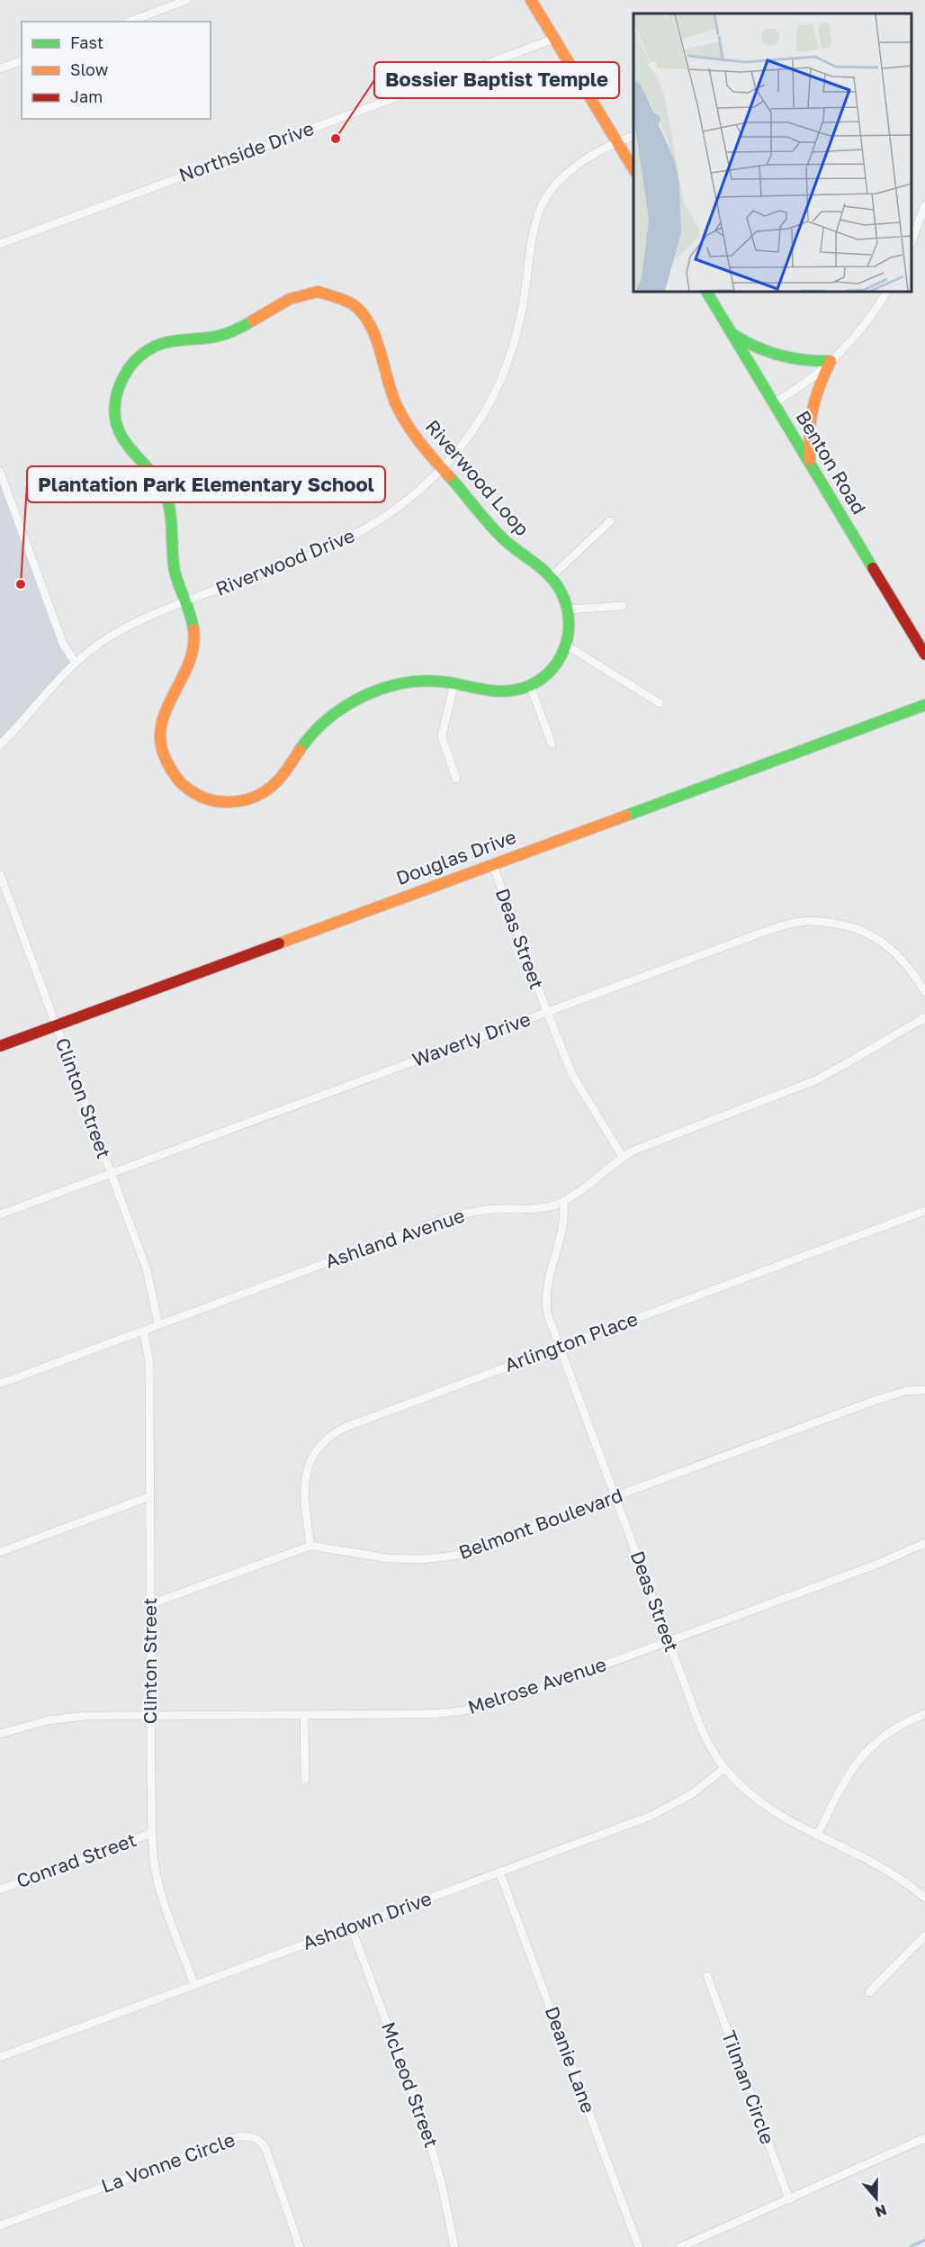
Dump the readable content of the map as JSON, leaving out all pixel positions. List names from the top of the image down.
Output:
{
  "streets": {
    "street": [
      "Northside Drive",
      "Benton Road",
      "Riverwood Loop",
      "Riverwood Drive",
      "Douglas Drive",
      "Deas Street",
      "Waverly Drive",
      "Clinton Street",
      "Ashland Avenue",
      "Arlington Place",
      "Belmont Boulevard",
      "Melrose Avenue",
      "Conrad Street",
      "Ashdown Drive",
      "Deanie Lane",
      "McLeod Street",
      "Tilman Circle",
      "La Vonne Circle"
    ]
  },
  "crossings": [
    ["Riverwood Loop", "Riverwood Drive"],
    ["Douglas Drive", "Deas Street"],
    ["Douglas Drive", "Clinton Street"],
    ["Deas Street", "Waverly Drive"],
    ["Deas Street", "Ashland Avenue"],
    ["Deas Street", "Arlington Place"],
    ["Deas Street", "Belmont Boulevard"],
    ["Deas Street", "Melrose Avenue"],
    ["Deas Street", "Ashdown Drive"],
    ["Waverly Drive", "Clinton Street"],
    ["Clinton Street", "Ashland Avenue"],
    ["Clinton Street", "Belmont Boulevard"],
    ["Clinton Street", "Melrose Avenue"],
    ["Clinton Street", "Conrad Street"],
    ["Clinton Street", "Ashdown Drive"],
    ["Arlington Place", "Belmont Boulevard"],
    ["Ashdown Drive", "Deanie Lane"],
    ["Ashdown Drive", "McLeod Street"]
  ],
  "places": ["Bossier Baptist Temple", "Plantation Park Elementary School"],
  "legend": ["Fast", "Slow", "Jam"],
  "north": "bottom"
}
